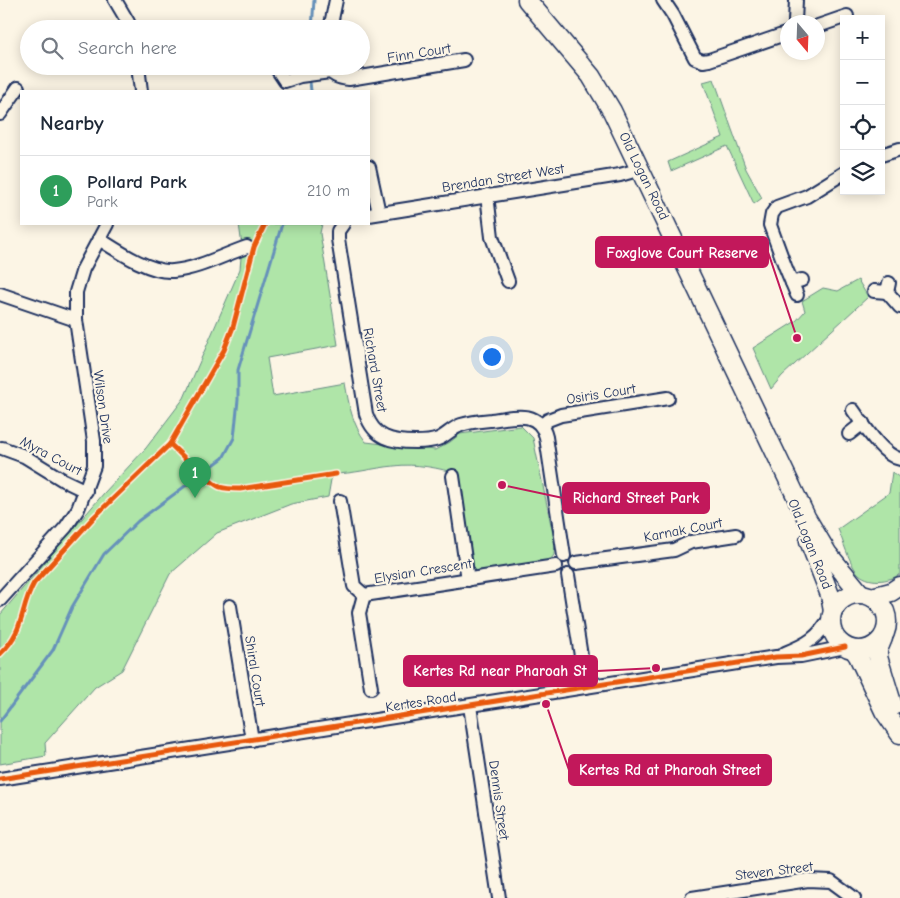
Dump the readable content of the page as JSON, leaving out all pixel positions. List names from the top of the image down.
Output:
{
  "streets": {
    "main road": ["Old Logan Road"],
    "street": [
      "Finn Court",
      "Brendan Street West",
      "Richard Street",
      "Osiris Court",
      "Wilson Drive",
      "Myra Court",
      "Karnak Court",
      "Elysian Crescent",
      "Shiral Court",
      "Kertes Road",
      "Dennis Street",
      "Steven Street"
    ]
  },
  "crossings": [
    ["Old Logan Road", "Brendan Street West"],
    ["Old Logan Road", "Kertes Road"],
    ["Richard Street", "Osiris Court"],
    ["Wilson Drive", "Myra Court"],
    ["Karnak Court", "Elysian Crescent"],
    ["Shiral Court", "Kertes Road"],
    ["Kertes Road", "Dennis Street"]
  ],
  "places": [
    "Foxglove Court Reserve",
    "Richard Street Park",
    "Kertes Rd near Pharoah St",
    "Kertes Rd at Pharoah Street"
  ],
  "north": "bottom",
  "page": {
    "map_buttons": ["+", "−"],
    "search": "Search here",
    "heading": "Nearby",
    "list": [
      {
        "mark": "1",
        "name": "Pollard Park",
        "note": "Park",
        "value": "210 m"
      }
    ],
    "pins": "1"
  }
}
